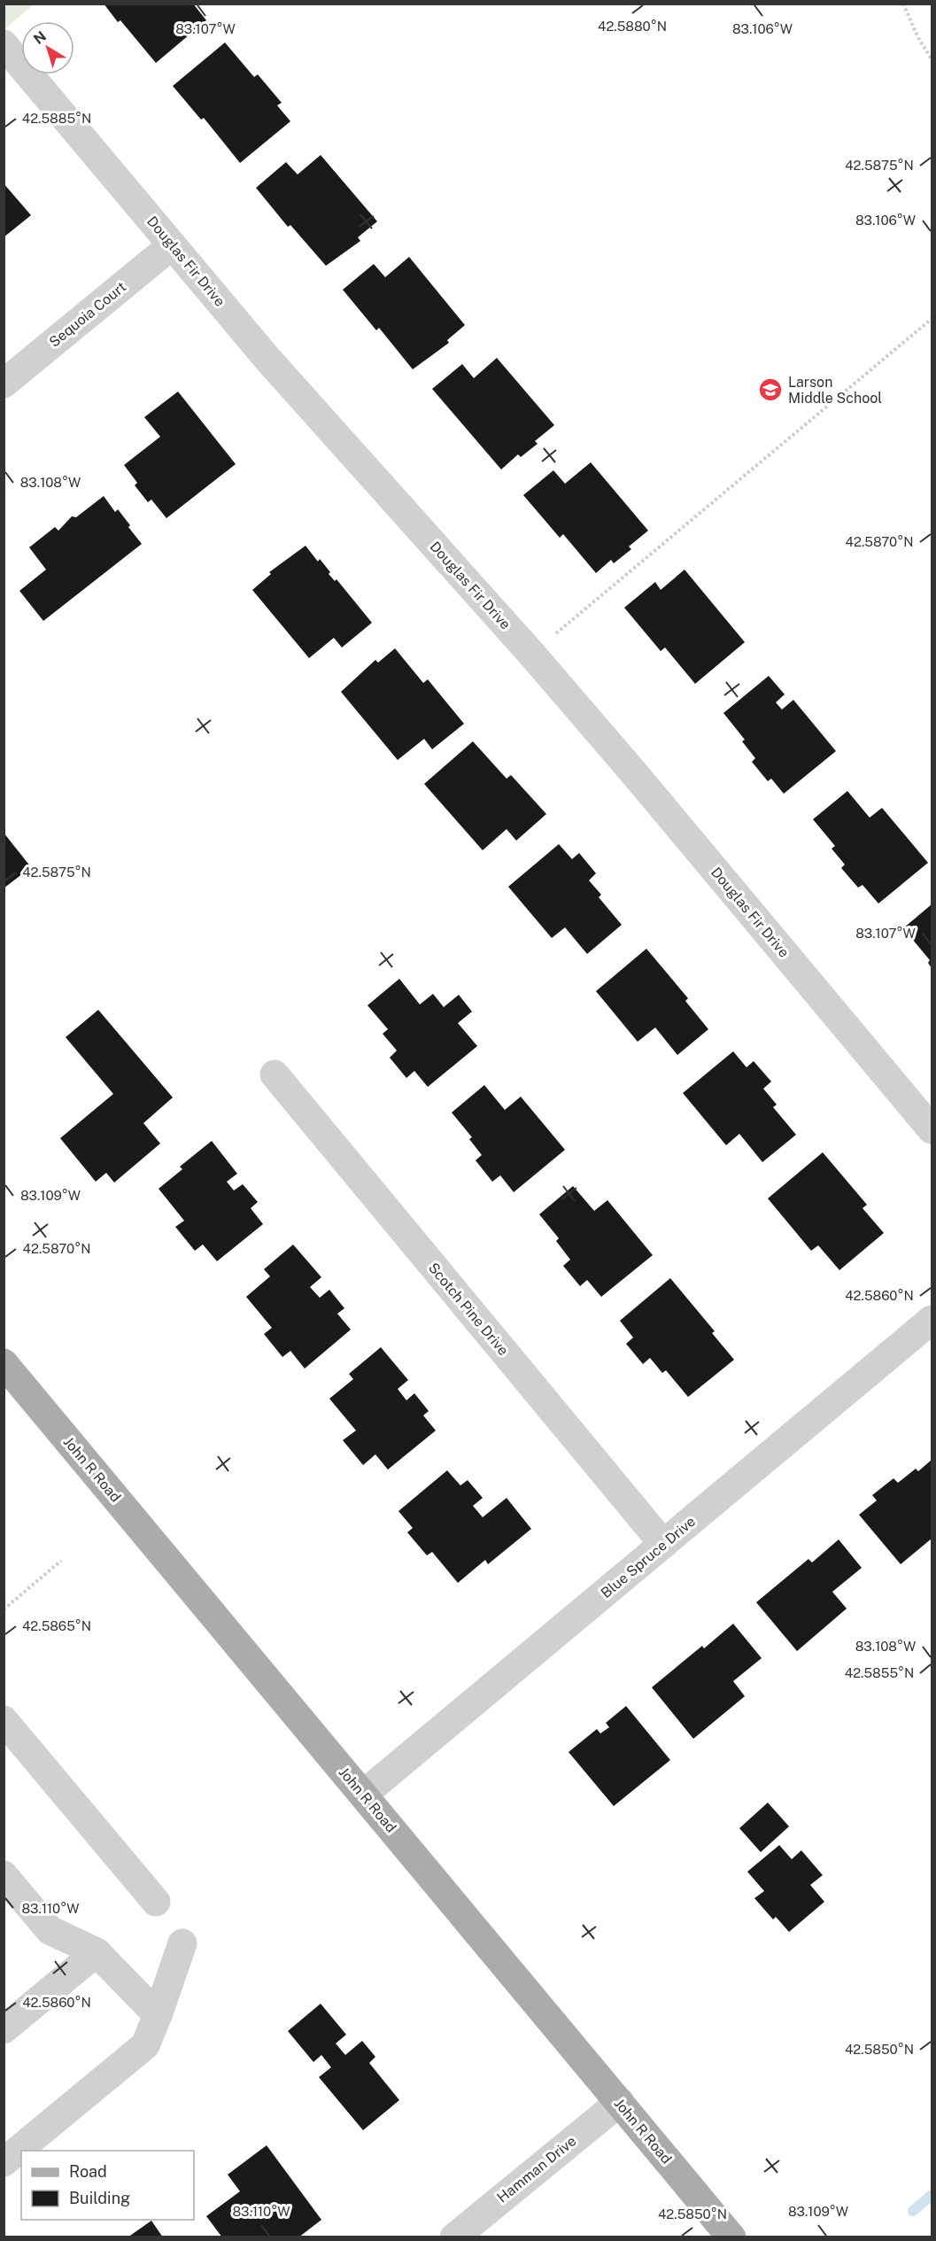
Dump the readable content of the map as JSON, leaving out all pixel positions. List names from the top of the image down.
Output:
{
  "streets": {
    "main road": ["John R Road"],
    "street": [
      "Douglas Fir Drive",
      "Sequoia Court",
      "Scotch Pine Drive",
      "Blue Spruce Drive",
      "Hamman Drive"
    ]
  },
  "crossings": [
    ["Douglas Fir Drive", "Sequoia Court"],
    ["Scotch Pine Drive", "Blue Spruce Drive"],
    ["John R Road", "Blue Spruce Drive"],
    ["John R Road", "Hamman Drive"]
  ],
  "places": {
    "school or university": ["Larson Middle School"]
  },
  "legend": ["Road", "Building"],
  "north": "top left",
  "coordinates": [
    "42.5880°N",
    "83.106°W",
    "83.107°W",
    "42.5885°N",
    "42.5875°N",
    "83.108°W",
    "42.5870°N",
    "83.109°W",
    "42.5860°N",
    "42.5865°N",
    "42.5855°N",
    "83.110°W",
    "42.5850°N"
  ]
}
